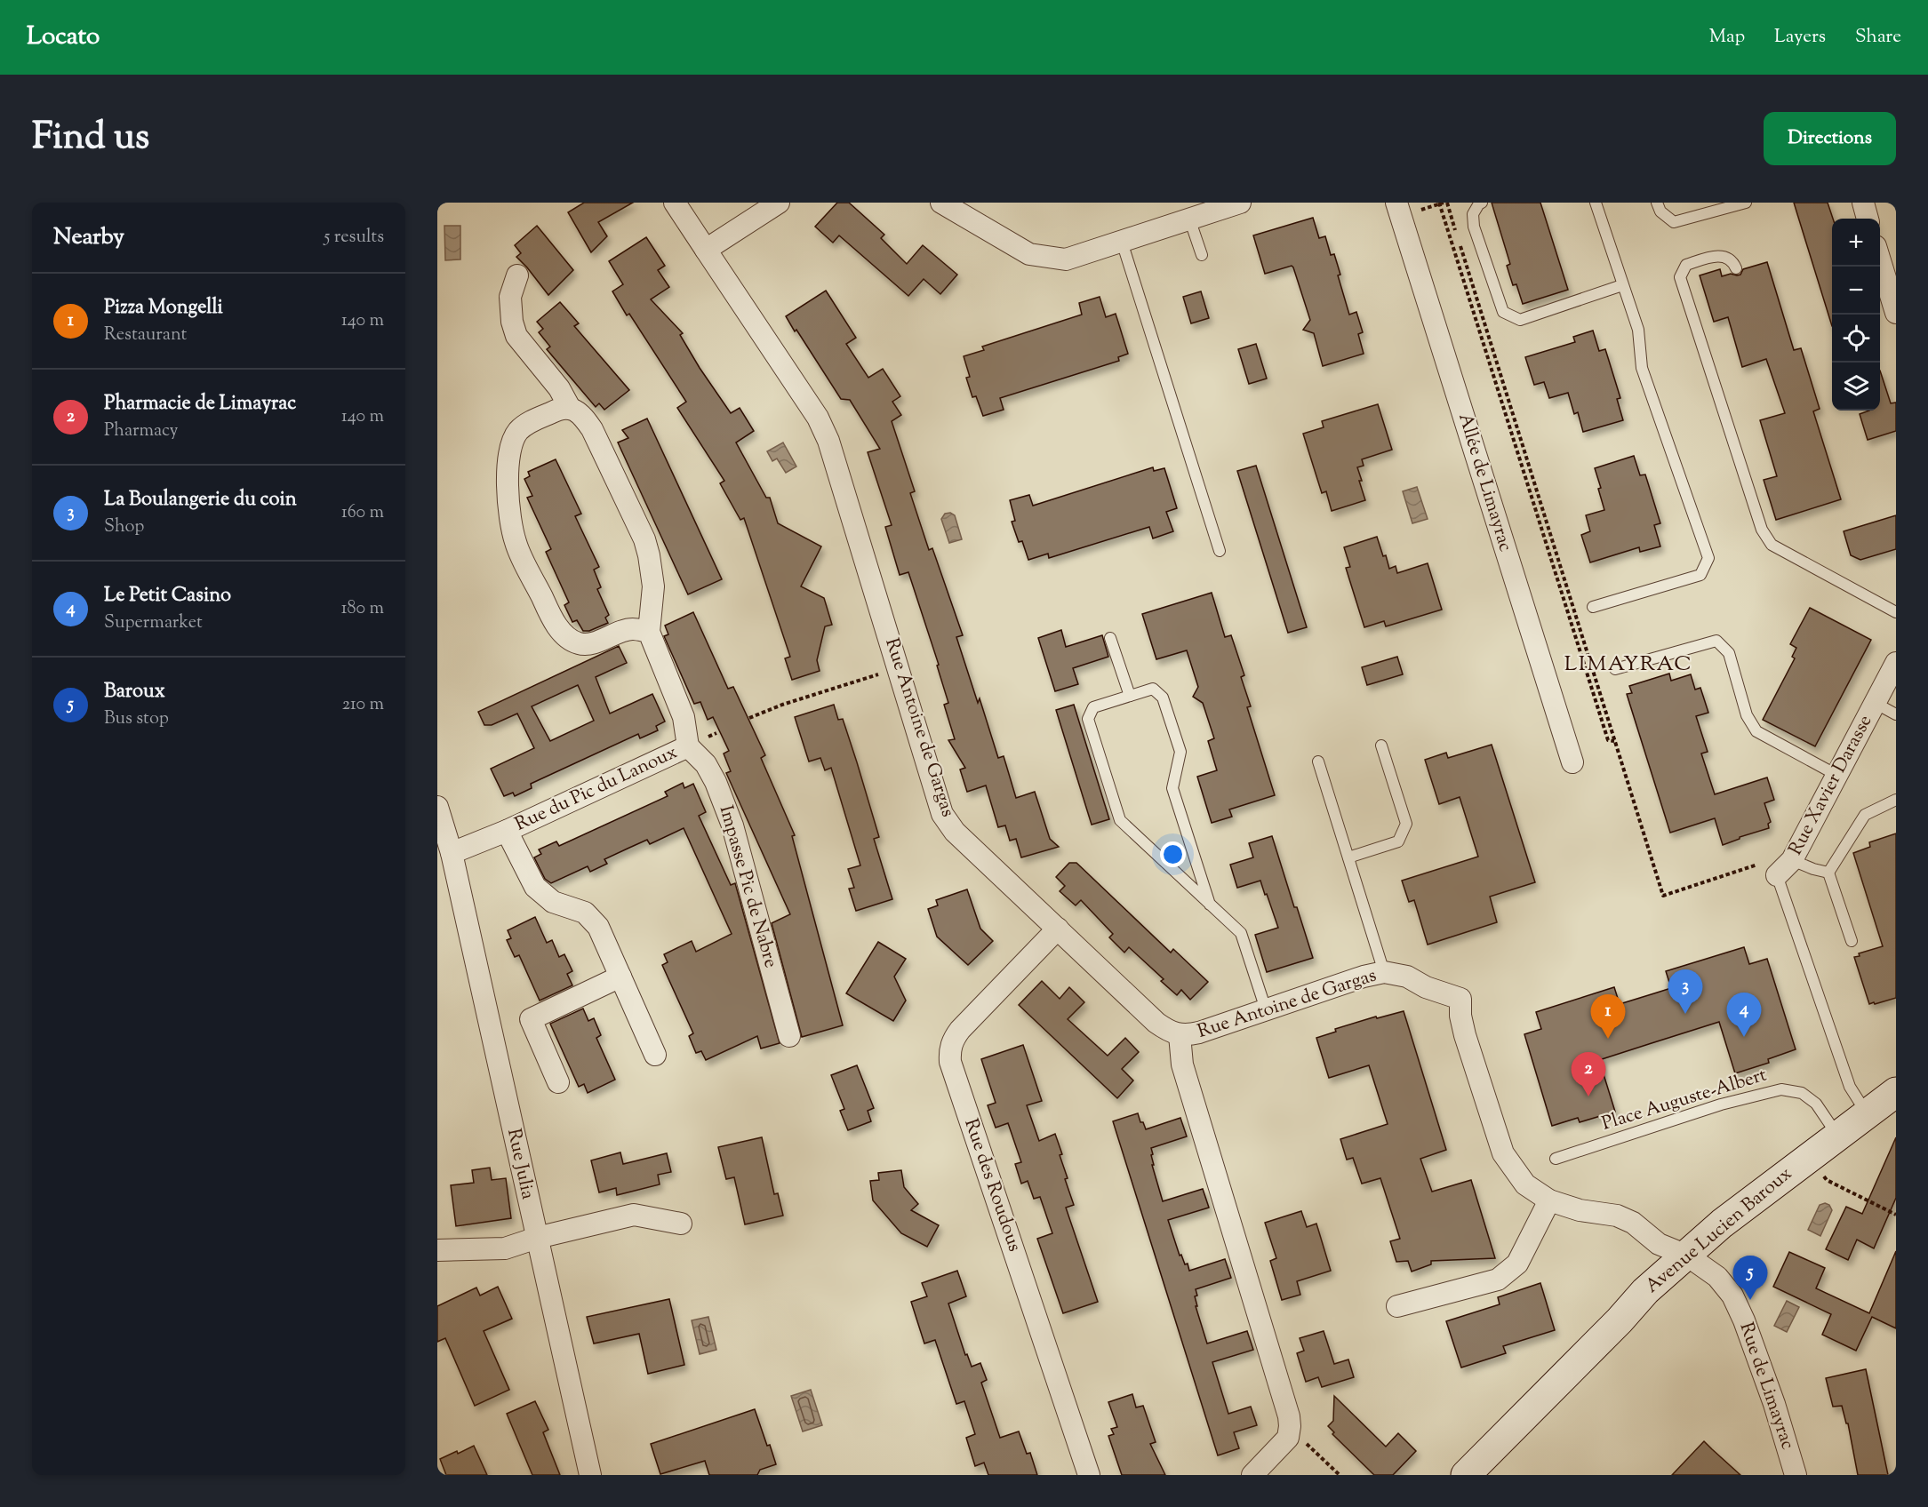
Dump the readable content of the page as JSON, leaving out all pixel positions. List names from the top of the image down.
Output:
{
  "streets": {
    "street": [
      "Allée de Limayrac",
      "Rue Antoine de Gargas",
      "Rue Xavier Darasse",
      "Rue du Pic du Lanoux",
      "Impasse Pic de Nabre",
      "Rue Julia",
      "Rue des Roudous",
      "Avenue Lucien Baroux",
      "Rue de Limayrac"
    ],
    "lane": ["Place Auguste-Albert"]
  },
  "crossings": [
    ["Rue Antoine de Gargas", "Rue des Roudous"],
    ["Rue du Pic du Lanoux", "Impasse Pic de Nabre"],
    ["Rue du Pic du Lanoux", "Rue Julia"],
    ["Place Auguste-Albert", "Avenue Lucien Baroux"],
    ["Avenue Lucien Baroux", "Rue de Limayrac"]
  ],
  "districts": ["LIMAYRAC"],
  "page": {
    "header": "Locato",
    "nav": ["Map", "Layers", "Share"],
    "title": "Find us",
    "buttons": "Directions",
    "heading": ["Nearby", "5 results"],
    "map_buttons": ["+", "−"],
    "list": [
      {
        "mark": "1",
        "name": "Pizza Mongelli",
        "note": "Restaurant",
        "value": "140 m"
      },
      {
        "mark": "2",
        "name": "Pharmacie de Limayrac",
        "note": "Pharmacy",
        "value": "140 m"
      },
      {
        "mark": "3",
        "name": "La Boulangerie du coin",
        "note": "Shop",
        "value": "160 m"
      },
      {
        "mark": "4",
        "name": "Le Petit Casino",
        "note": "Supermarket",
        "value": "180 m"
      },
      {
        "mark": "5",
        "name": "Baroux",
        "note": "Bus stop",
        "value": "210 m"
      }
    ],
    "pins": [
      "3",
      "4",
      "1",
      "2",
      "5"
    ]
  }
}
